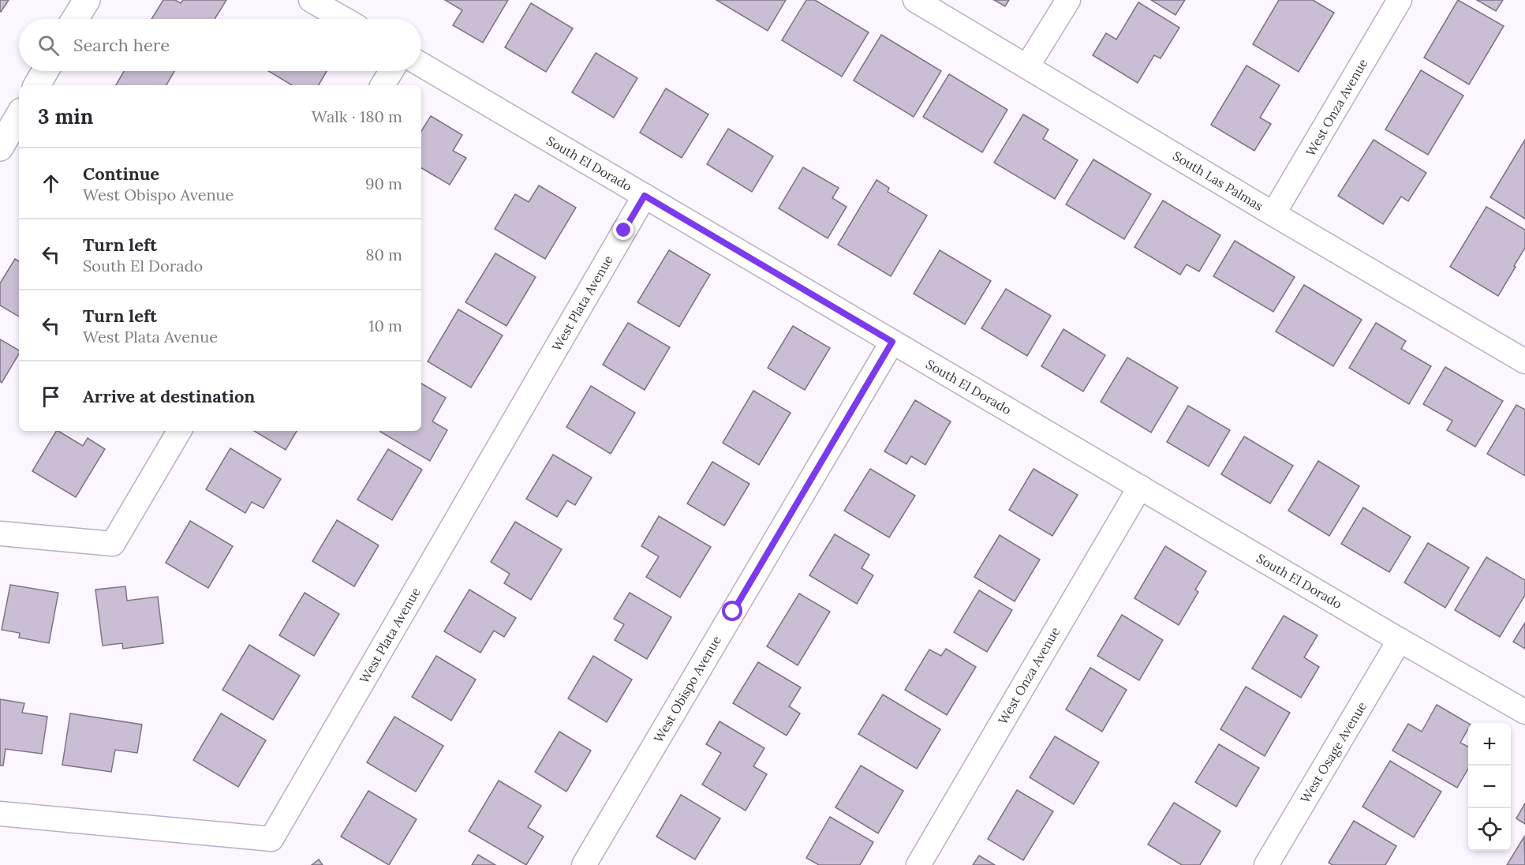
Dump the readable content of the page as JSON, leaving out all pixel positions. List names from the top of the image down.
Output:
{
  "streets": {
    "street": [
      "West Onza Avenue",
      "South El Dorado",
      "South Las Palmas",
      "West Plata Avenue",
      "West Obispo Avenue",
      "West Osage Avenue"
    ]
  },
  "crossings": [
    ["West Onza Avenue", "South El Dorado"],
    ["West Onza Avenue", "South Las Palmas"],
    ["South El Dorado", "West Plata Avenue"],
    ["South El Dorado", "West Obispo Avenue"],
    ["South El Dorado", "West Osage Avenue"]
  ],
  "page": {
    "search": "Search here",
    "heading": ["3 min", "Walk · 180 m"],
    "list": [
      ["Continue", "West Obispo Avenue", "90 m"],
      ["Turn left", "South El Dorado", "80 m"],
      ["Turn left", "West Plata Avenue", "10 m"],
      "Arrive at destination"
    ],
    "map_buttons": ["+", "−"]
  }
}
